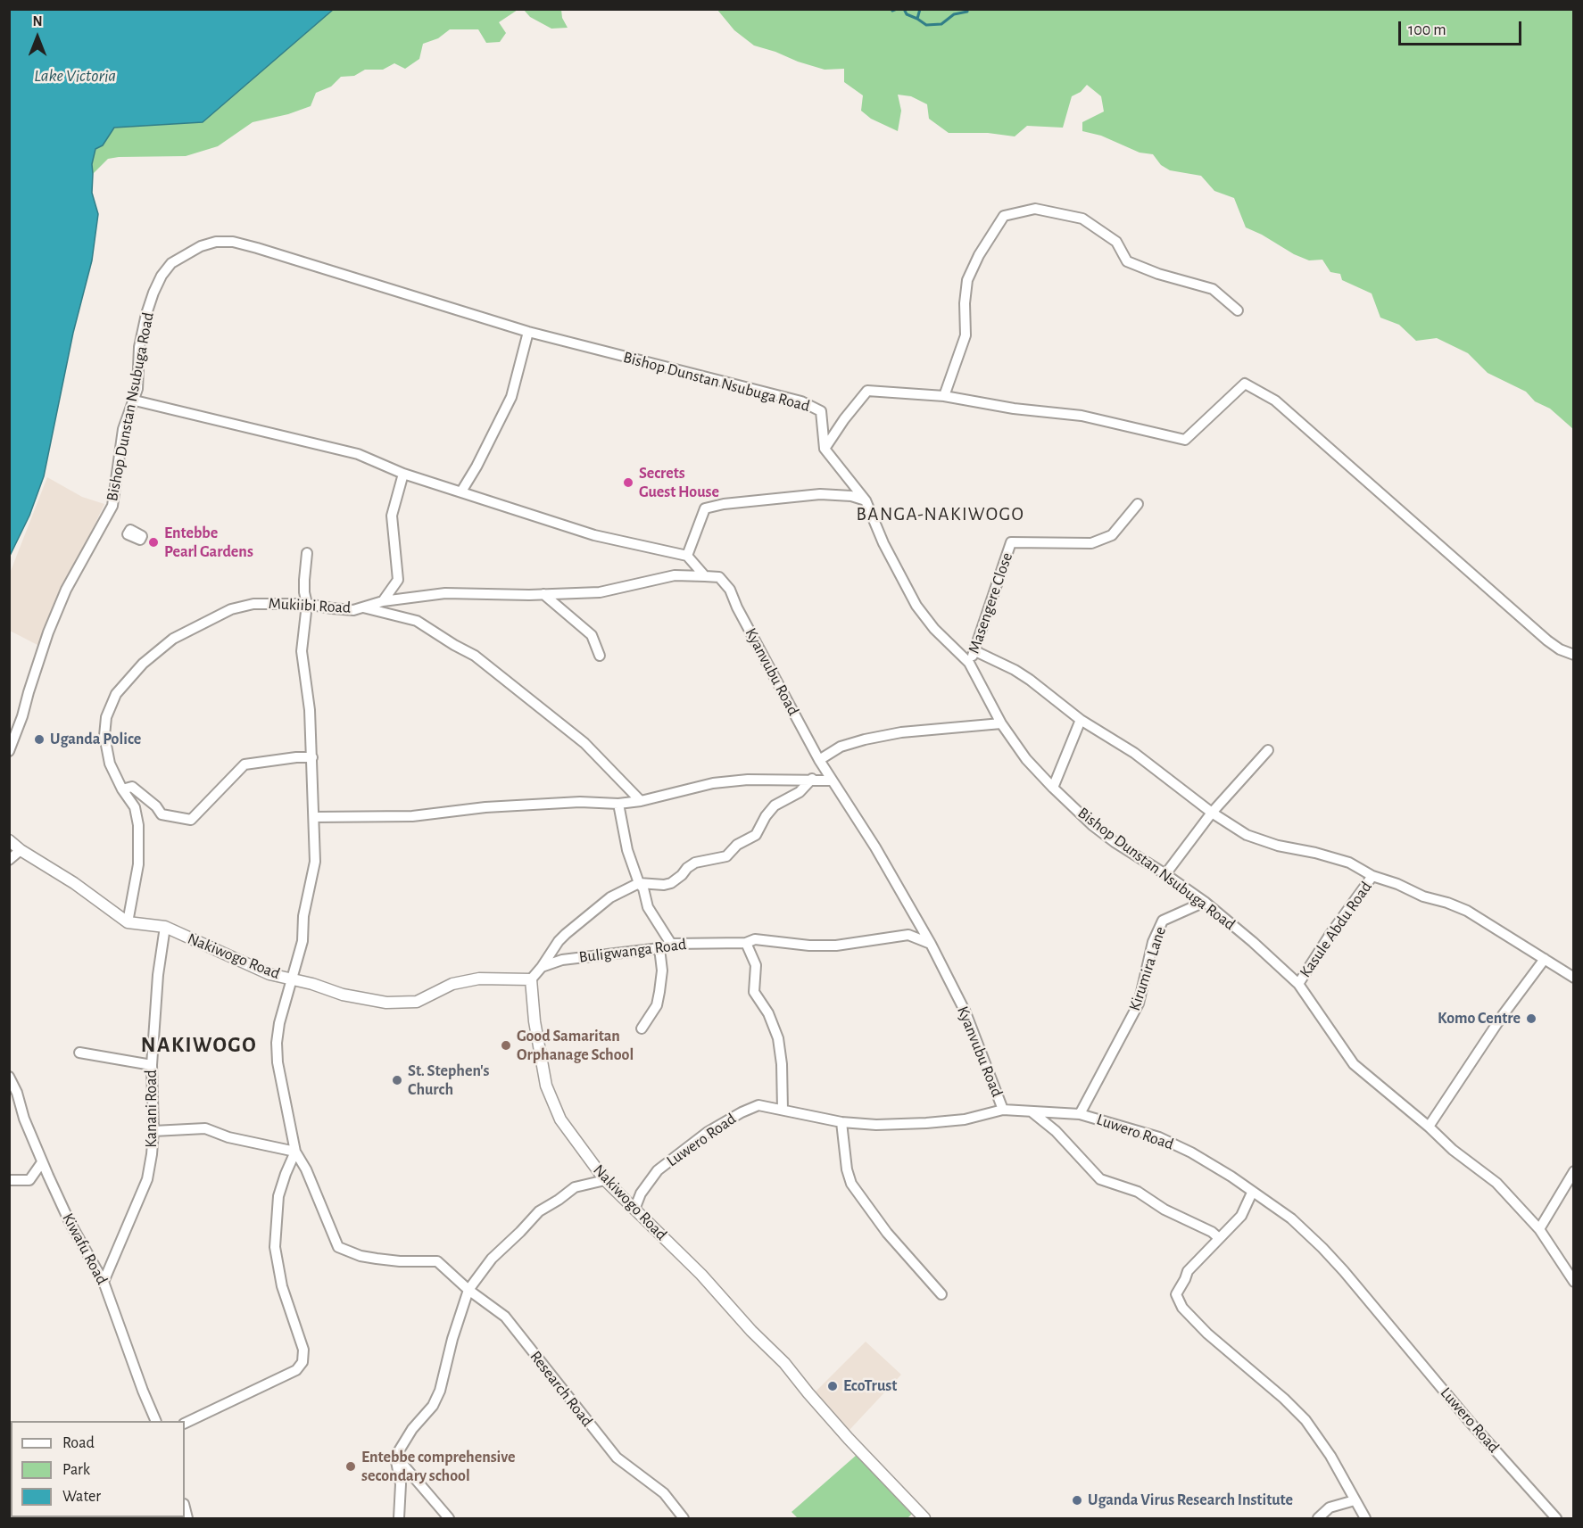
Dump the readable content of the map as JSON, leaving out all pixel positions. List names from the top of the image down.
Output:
{
  "streets": {
    "street": [
      "Bishop Dunstan Nsubuga Road",
      "Masengere Close",
      "Mukiibi Road",
      "Kyanvubu Road",
      "Kasule Abdu Road",
      "Buligwanga Road",
      "Nakiwogo Road",
      "Kirumira Lane",
      "Kanani Road",
      "Luwero Road",
      "Kiwafu Road",
      "Research Road"
    ]
  },
  "crossings": [
    ["Bishop Dunstan Nsubuga Road", "Masengere Close"],
    ["Bishop Dunstan Nsubuga Road", "Kasule Abdu Road"],
    ["Bishop Dunstan Nsubuga Road", "Kirumira Lane"],
    ["Mukiibi Road", "Kyanvubu Road"],
    ["Mukiibi Road", "Nakiwogo Road"],
    ["Kyanvubu Road", "Buligwanga Road"],
    ["Kyanvubu Road", "Luwero Road"],
    ["Nakiwogo Road", "Kanani Road"],
    ["Nakiwogo Road", "Luwero Road"],
    ["Kirumira Lane", "Luwero Road"],
    ["Kanani Road", "Kiwafu Road"]
  ],
  "districts": ["BANGA-NAKIWOGO", "NAKIWOGO"],
  "water": ["Lake Victoria"],
  "places": [
    "Secrets Guest House",
    "Entebbe Pearl Gardens",
    "Uganda Police",
    "Komo Centre",
    "Good Samaritan Orphanage School",
    "St. Stephen's Church",
    "EcoTrust",
    "Entebbe comprehensive secondary school",
    "Uganda Virus Research Institute"
  ],
  "legend": ["Road", "Park", "Water"],
  "scale_bar": "100 m",
  "north": "top"
}
